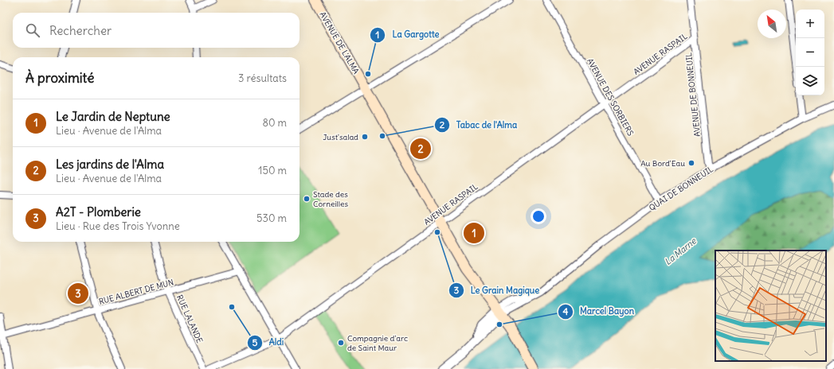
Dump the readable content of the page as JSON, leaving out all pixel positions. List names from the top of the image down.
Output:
{
  "streets": {
    "main road": ["AVENUE DE L'ALMA"],
    "street": [
      "AVENUE RASPAIL",
      "AVENUE DE BONNEUIL",
      "AVENUE DES SORBIERS",
      "QUAI DE BONNEUIL",
      "RUE ALBERT DE MUN",
      "RUE LALANDE"
    ]
  },
  "crossings": [
    ["AVENUE DE L'ALMA", "AVENUE RASPAIL"],
    ["AVENUE DE L'ALMA", "QUAI DE BONNEUIL"],
    ["AVENUE RASPAIL", "AVENUE DE BONNEUIL"],
    ["AVENUE RASPAIL", "AVENUE DES SORBIERS"],
    ["AVENUE DE BONNEUIL", "QUAI DE BONNEUIL"],
    ["AVENUE DES SORBIERS", "QUAI DE BONNEUIL"],
    ["RUE ALBERT DE MUN", "RUE LALANDE"]
  ],
  "water": ["La Marne"],
  "places": [
    "La Gargotte",
    "Tabac de l'Alma",
    "Just'salad",
    "Au Bord'Eau",
    "Stade des Corneilles",
    "Le Grain Magique",
    "Aldi",
    "Marcel Bayon",
    "Compagnie d'arc de Saint Maur"
  ],
  "north": "top left",
  "page": {
    "map_buttons": ["+", "−"],
    "search": "Rechercher",
    "heading": ["À proximité", "3 résultats"],
    "list": [
      {
        "mark": "1",
        "name": "Le Jardin de Neptune",
        "note": "Lieu · Avenue de l'Alma",
        "value": "80 m"
      },
      {
        "mark": "2",
        "name": "Les jardins de l'Alma",
        "note": "Lieu · Avenue de l'Alma",
        "value": "150 m"
      },
      {
        "mark": "3",
        "name": "A2T - Plomberie",
        "note": "Lieu · Rue des Trois Yvonne",
        "value": "530 m"
      }
    ],
    "pins": ["2", "1", "3"]
  }
}
